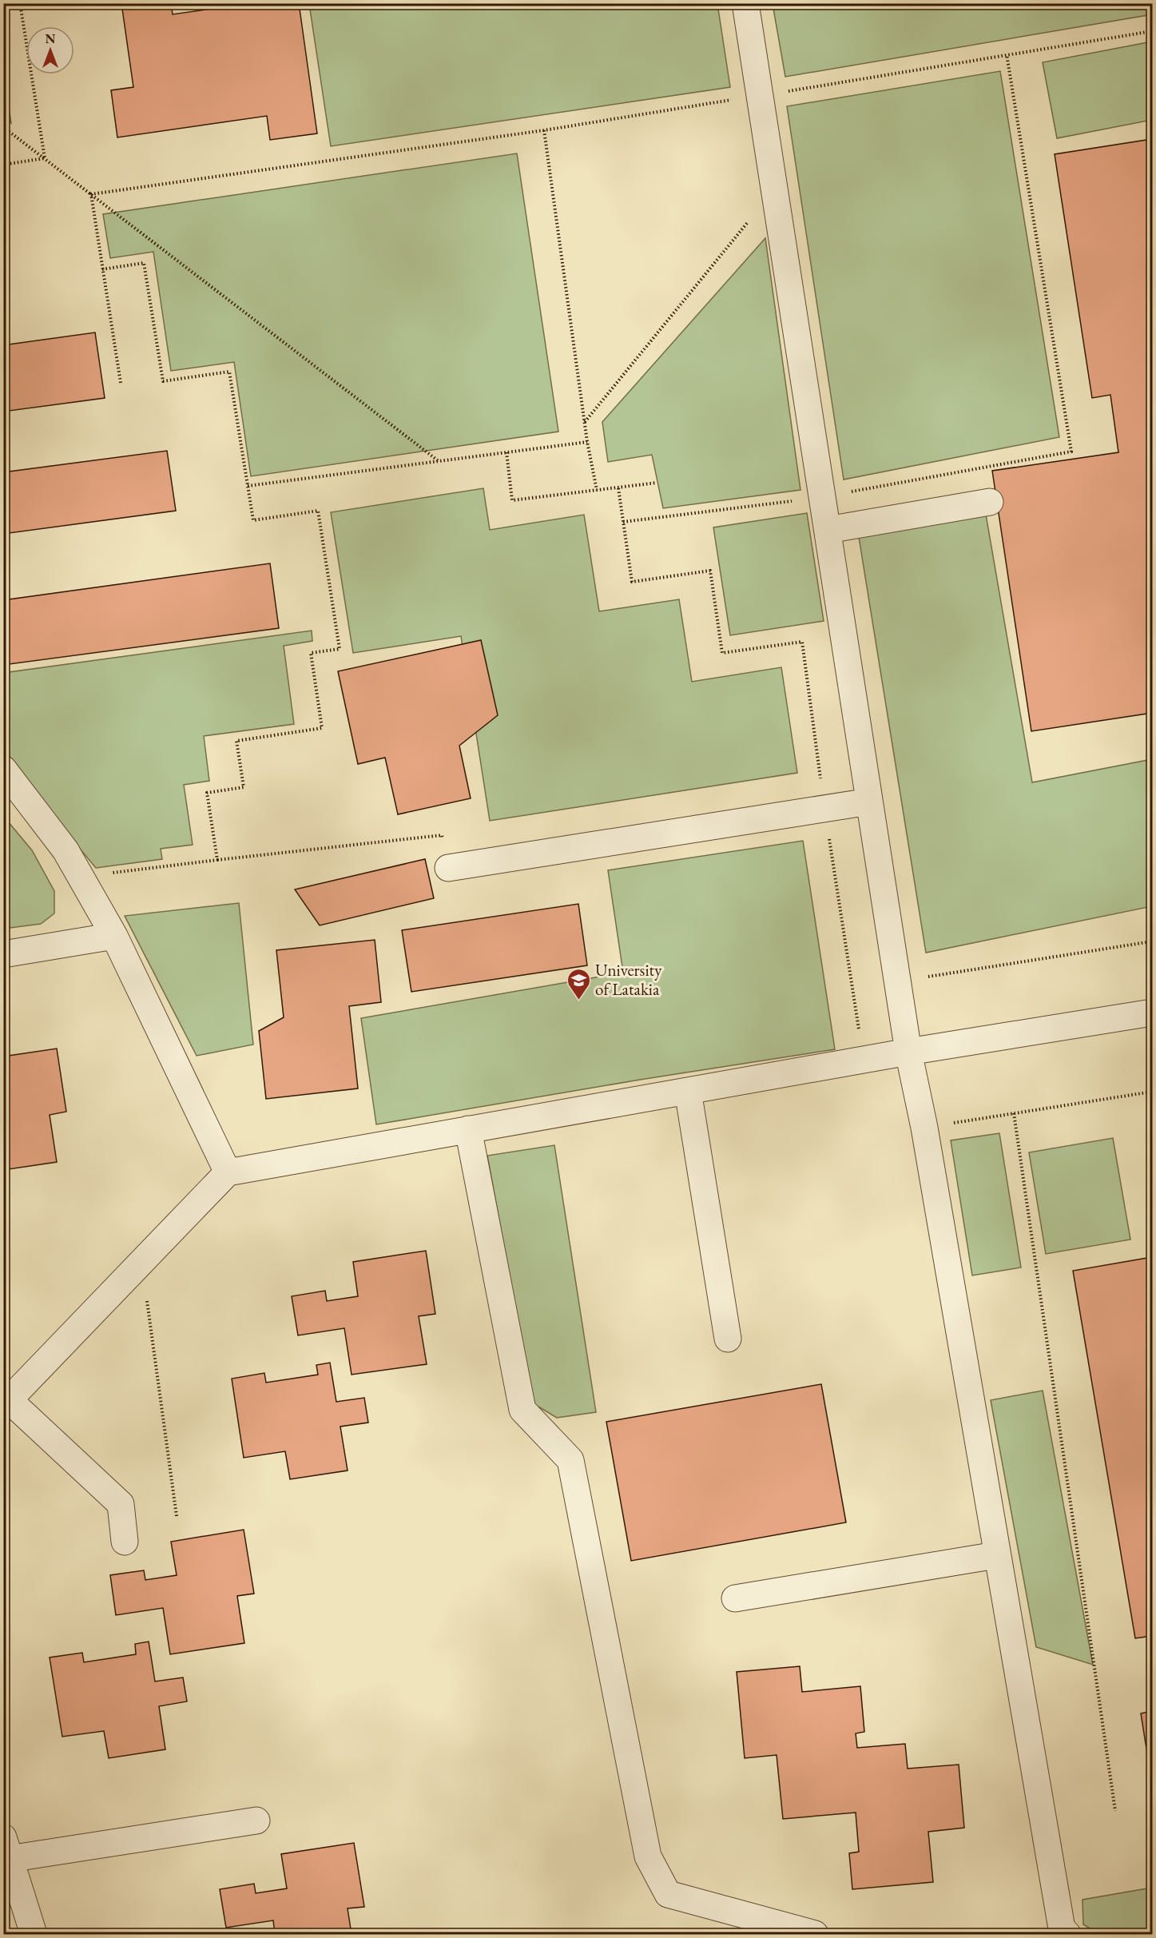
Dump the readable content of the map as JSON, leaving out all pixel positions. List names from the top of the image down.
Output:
{
  "places": {
    "school or university": ["University of Latakia"]
  },
  "north": "top"
}
